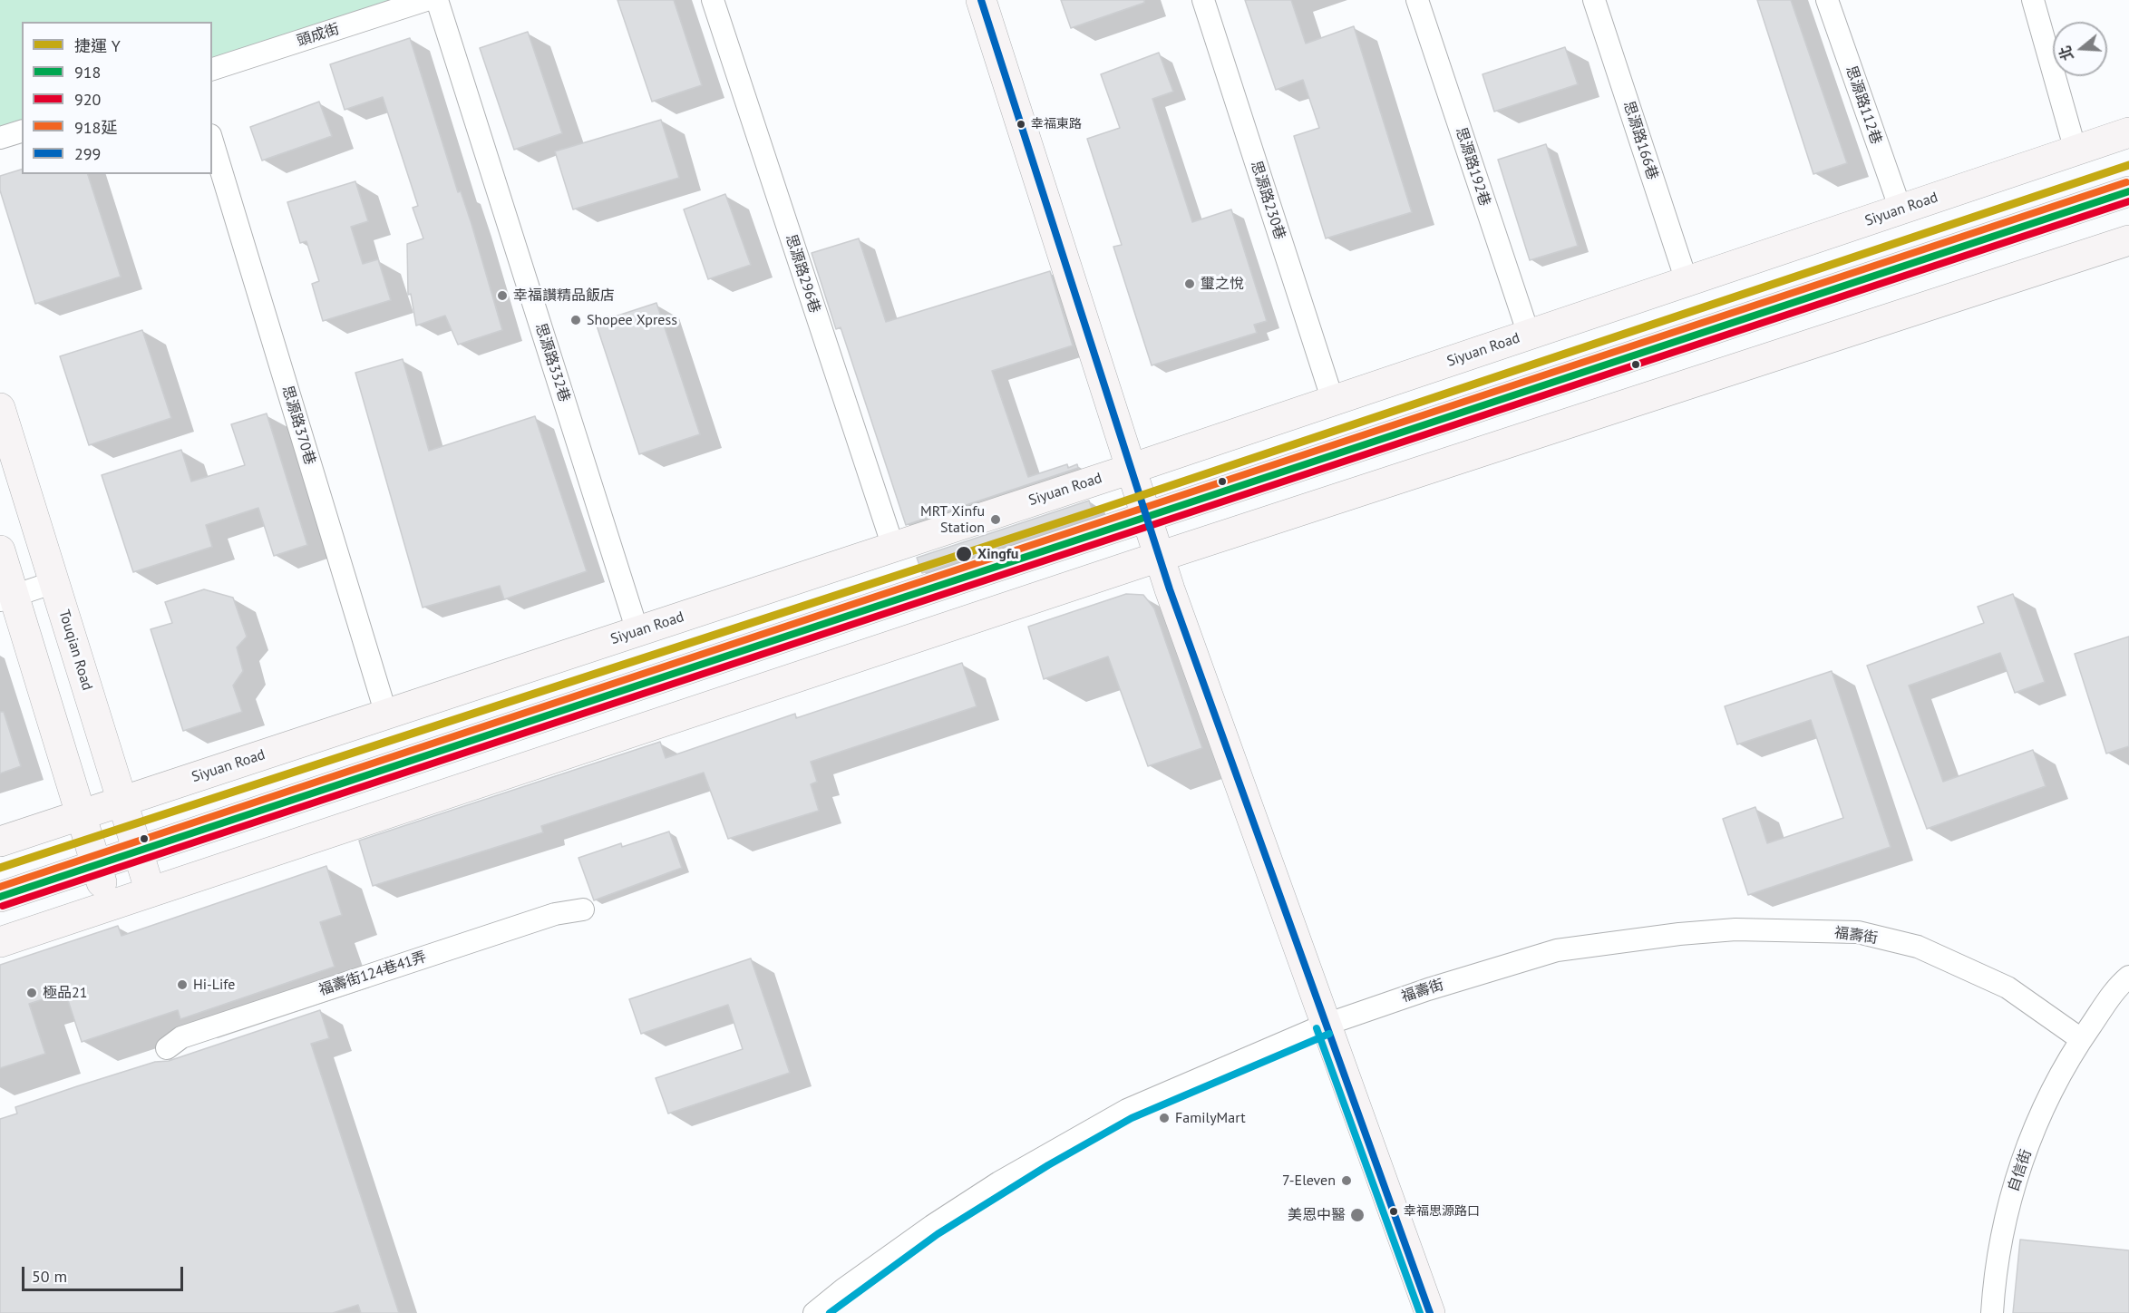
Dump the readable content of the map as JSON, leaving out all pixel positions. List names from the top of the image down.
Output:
{
  "streets": {
    "main road": ["Siyuan Road", "Touqian Road"],
    "street": [
      "頭成街",
      "思源路112巷",
      "思源路166巷",
      "思源路192巷",
      "思源路230巷",
      "思源路296巷",
      "思源路332巷",
      "思源路370巷",
      "福壽街",
      "福壽街124巷41弄",
      "自信街"
    ]
  },
  "crossings": [
    ["思源路112巷", "Siyuan Road"],
    ["思源路166巷", "Siyuan Road"],
    ["思源路192巷", "Siyuan Road"],
    ["思源路230巷", "Siyuan Road"],
    ["Siyuan Road", "思源路296巷"],
    ["Siyuan Road", "思源路332巷"],
    ["Siyuan Road", "思源路370巷"],
    ["Siyuan Road", "Touqian Road"],
    ["福壽街", "自信街"]
  ],
  "places": [
    "幸福東路",
    "璽之悅",
    "幸福讚精品飯店",
    "Shopee Xpress",
    "MRT Xinfu Station",
    "Xingfu",
    "Hi-Life",
    "極品21",
    "FamilyMart",
    "7-Eleven",
    "幸福思源路口",
    "美恩中醫"
  ],
  "lines": [
    "transit line 299",
    "metro line Y",
    "transit line 918延",
    "transit line 918",
    "transit line 920"
  ],
  "legend": [
    "捷運 Y",
    "918",
    "920",
    "918延",
    "299"
  ],
  "scale_bar": "50 m",
  "north": "left"
}
